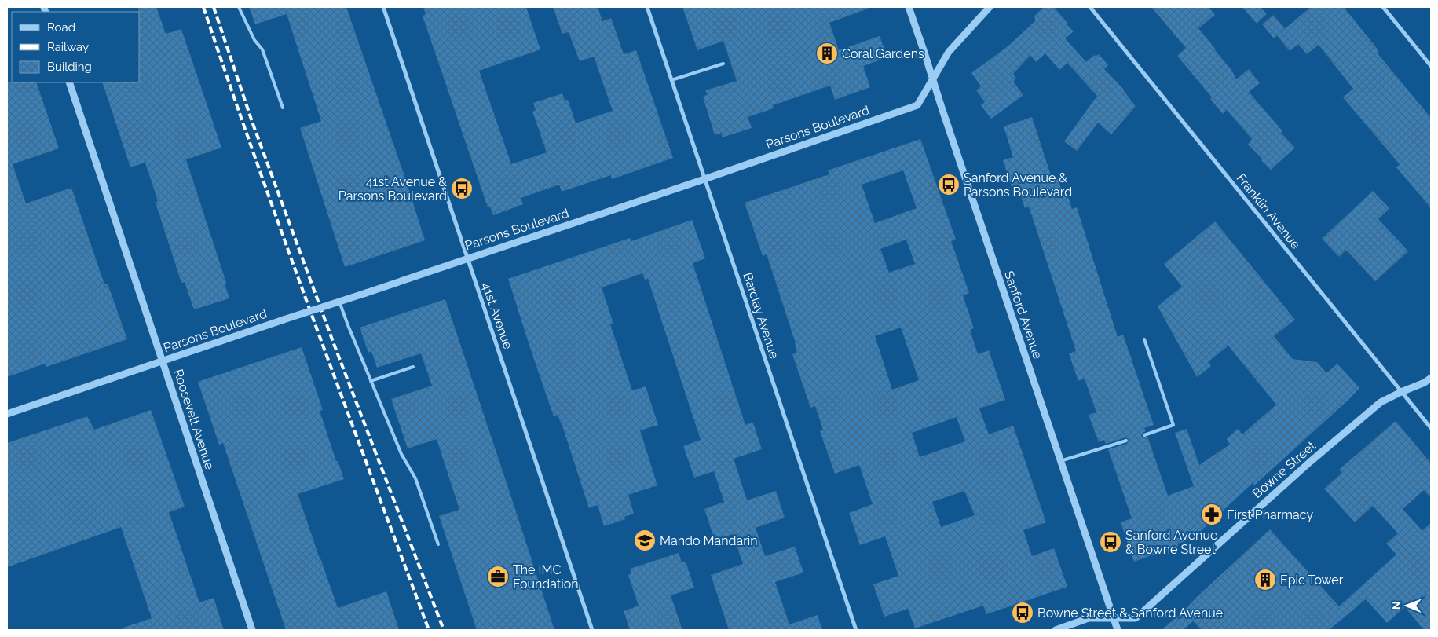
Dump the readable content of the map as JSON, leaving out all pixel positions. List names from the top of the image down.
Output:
{
  "streets": {
    "street": [
      "Parsons Boulevard",
      "Franklin Avenue",
      "Sanford Avenue",
      "41st Avenue",
      "Barclay Avenue",
      "Roosevelt Avenue",
      "Bowne Street"
    ]
  },
  "crossings": [
    ["Parsons Boulevard", "Sanford Avenue"],
    ["Parsons Boulevard", "41st Avenue"],
    ["Parsons Boulevard", "Barclay Avenue"],
    ["Parsons Boulevard", "Roosevelt Avenue"],
    ["Franklin Avenue", "Bowne Street"],
    ["Sanford Avenue", "Bowne Street"]
  ],
  "places": {
    "building": ["Coral Gardens", "Epic Tower"],
    "bus stop": [
      "Sanford Avenue & Parsons Boulevard",
      "41st Avenue & Parsons Boulevard",
      "Sanford Avenue & Bowne Street",
      "Bowne Street & Sanford Avenue"
    ],
    "pharmacy": ["First Pharmacy"],
    "school or university": ["Mando Mandarin"],
    "office": ["The IMC Foundation"]
  },
  "legend": ["Road", "Railway", "Building"],
  "north": "left"
}
